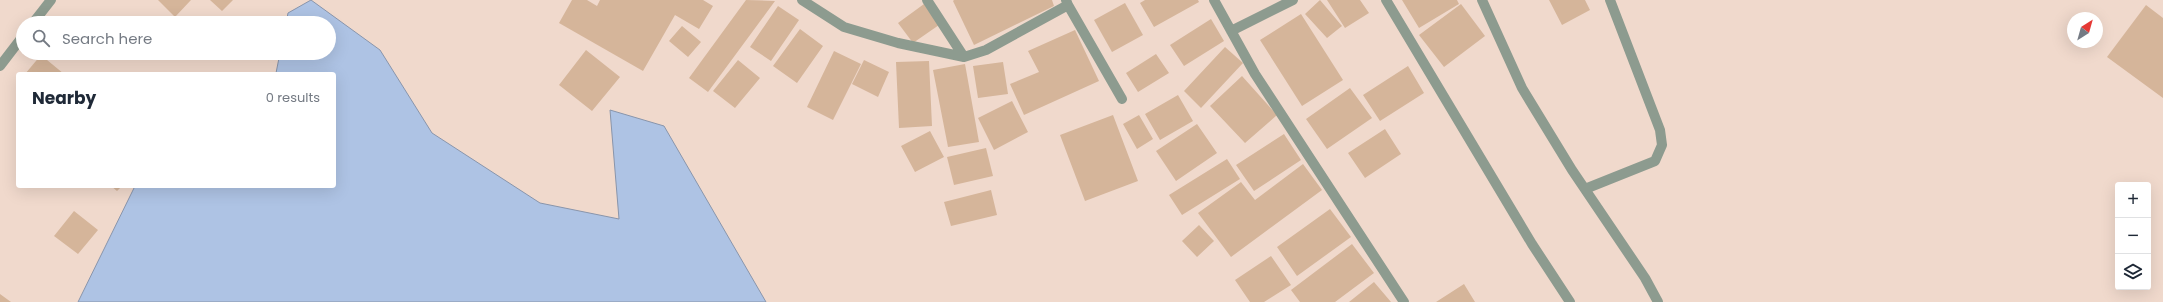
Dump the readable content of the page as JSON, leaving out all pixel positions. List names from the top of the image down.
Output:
{
  "north": "top right",
  "page": {
    "search": "Search here",
    "heading": ["Nearby", "0 results"],
    "map_buttons": ["+", "−"]
  }
}
